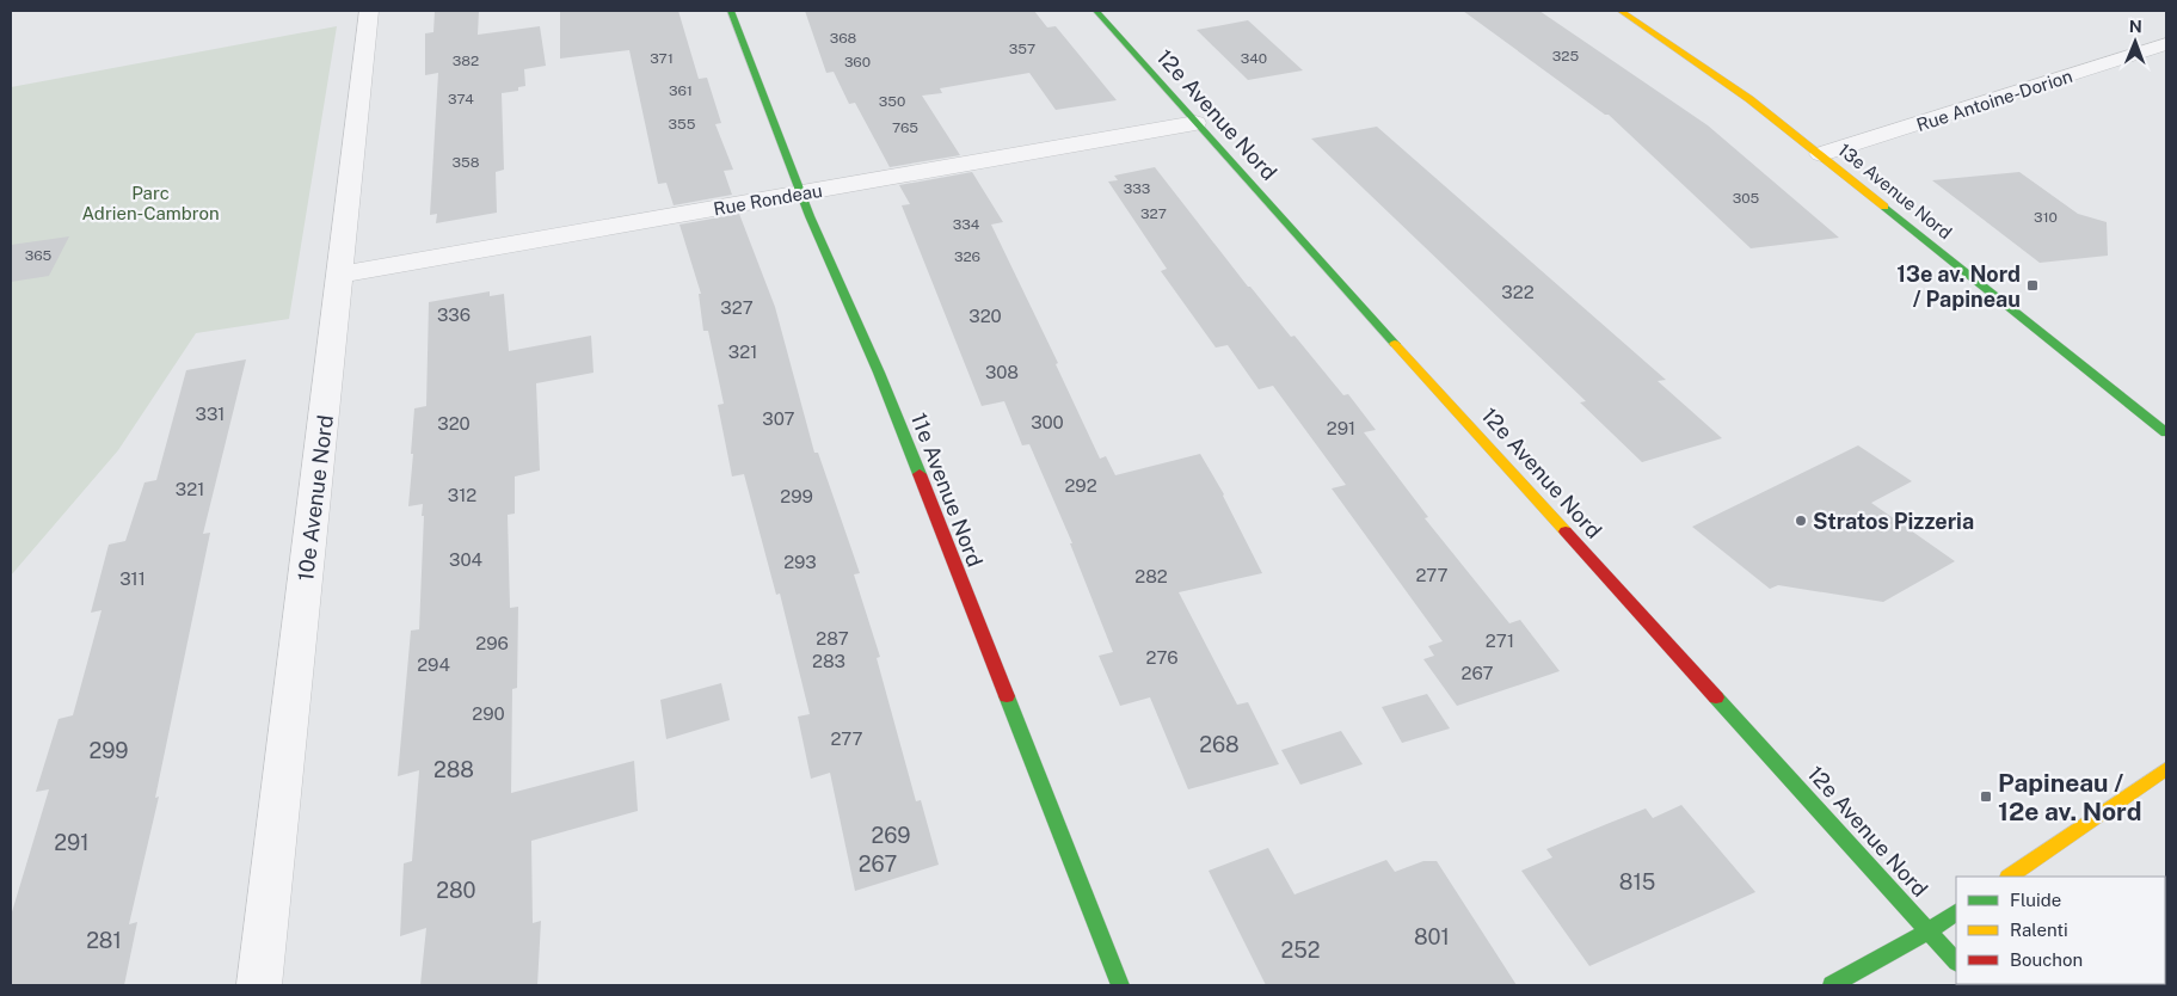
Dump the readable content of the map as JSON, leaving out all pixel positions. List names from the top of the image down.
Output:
{
  "streets": {
    "main road": ["12e Avenue Nord", "13e Avenue Nord", "11e Avenue Nord"],
    "street": ["Rue Antoine-Dorion", "Rue Rondeau", "10e Avenue Nord"]
  },
  "crossings": [
    ["Rue Antoine-Dorion", "13e Avenue Nord"],
    ["12e Avenue Nord", "Rue Rondeau"],
    ["Rue Rondeau", "11e Avenue Nord"],
    ["Rue Rondeau", "10e Avenue Nord"]
  ],
  "parks": ["Parc Adrien-Cambron"],
  "places": {
    "transit": ["13e av. Nord / Papineau", "Papineau / 12e av. Nord"],
    "other": ["Stratos Pizzeria"]
  },
  "house_numbers": [
    "368",
    "357",
    "325",
    "371",
    "340",
    "382",
    "360",
    "361",
    "374",
    "350",
    "355",
    "765",
    "358",
    "333",
    "305",
    "327",
    "310",
    "334",
    "365",
    "326",
    "322",
    "327",
    "336",
    "320",
    "321",
    "308",
    "331",
    "307",
    "300",
    "320",
    "291",
    "292",
    "321",
    "312",
    "299",
    "304",
    "293",
    "277",
    "282",
    "311",
    "287",
    "271",
    "296",
    "276",
    "283",
    "294",
    "267",
    "290",
    "277",
    "268",
    "299",
    "288",
    "269",
    "291",
    "267",
    "815",
    "280",
    "801",
    "281",
    "252"
  ],
  "legend": ["Fluide", "Ralenti", "Bouchon"],
  "north": "top"
}
